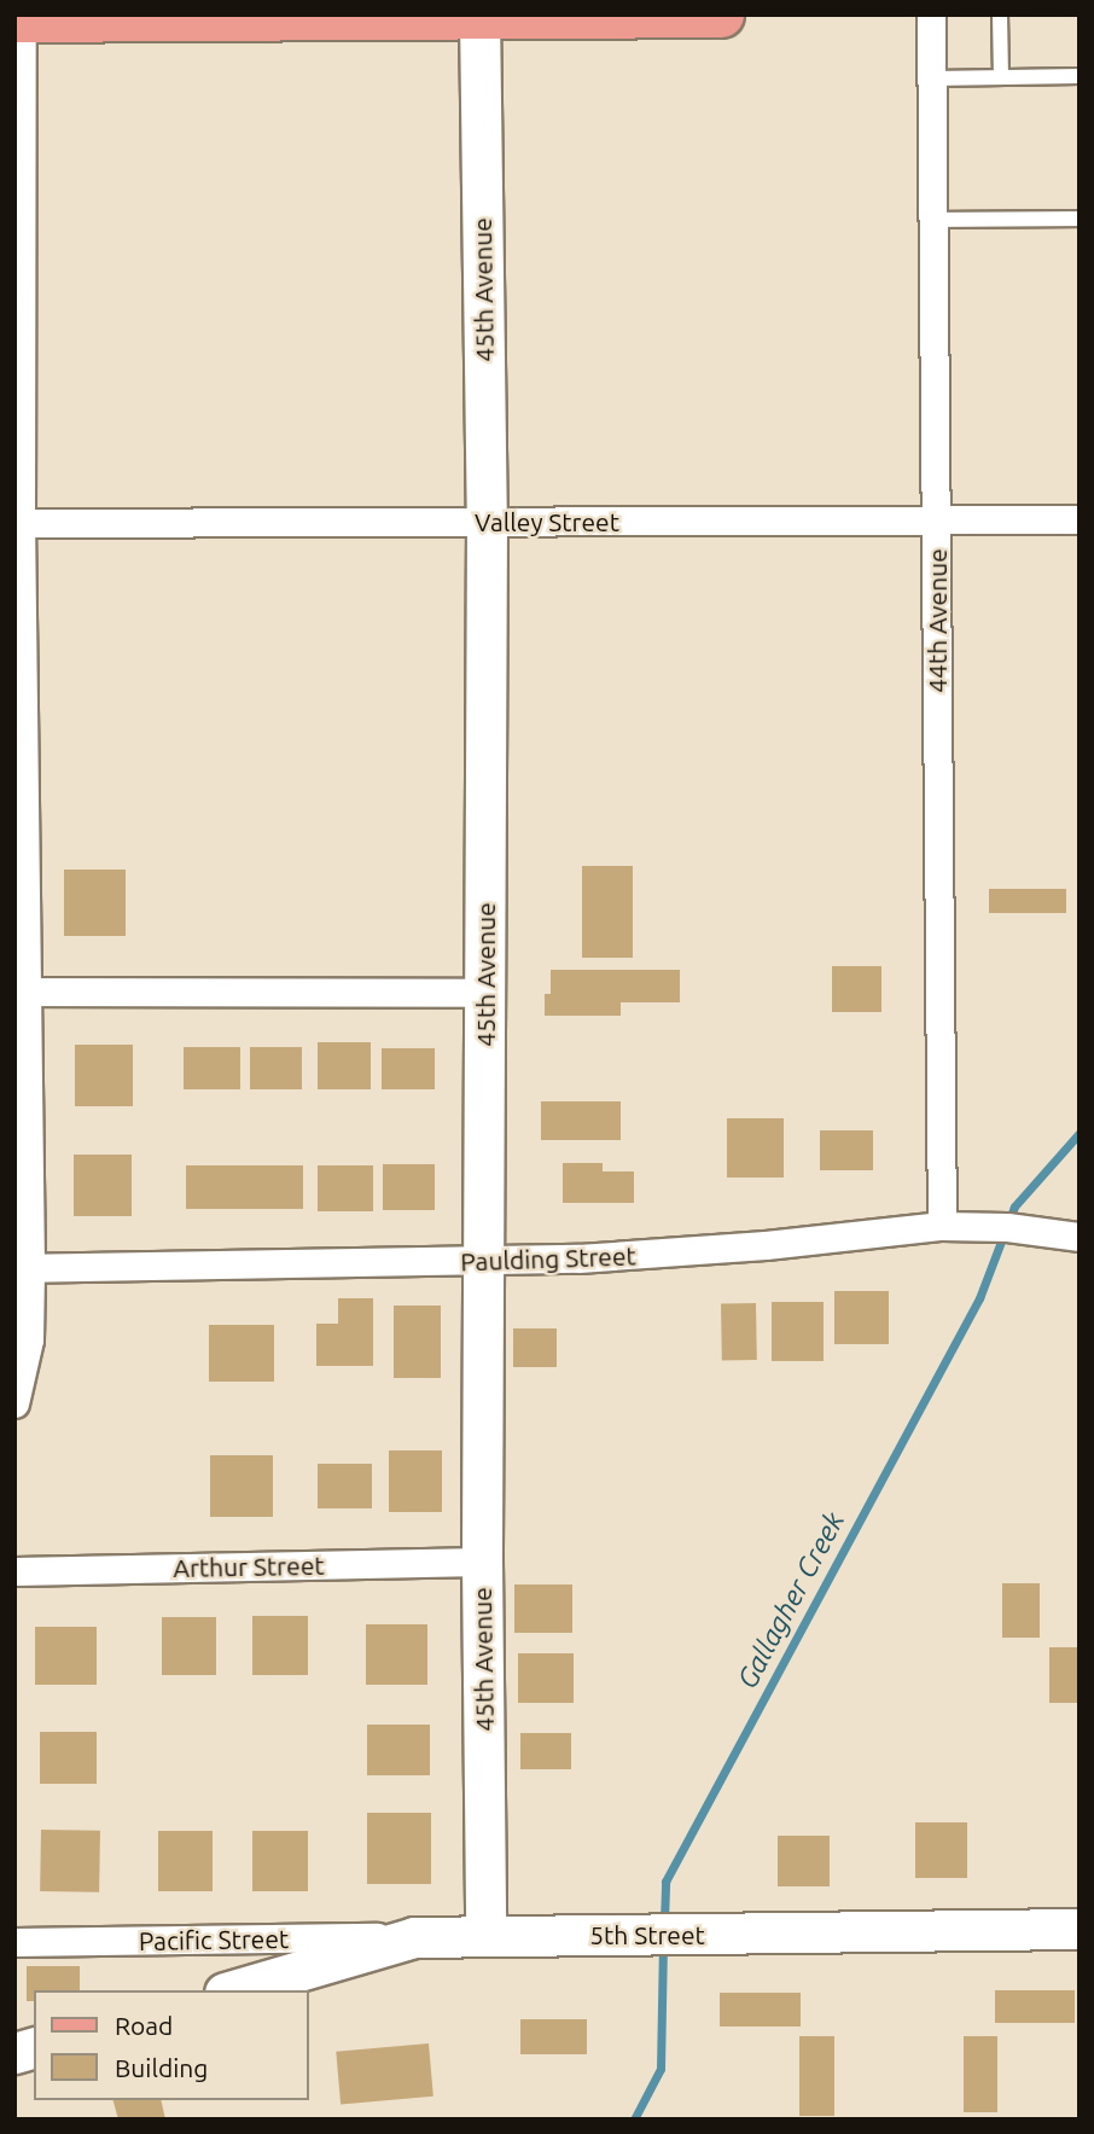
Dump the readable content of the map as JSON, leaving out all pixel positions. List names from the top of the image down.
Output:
{
  "streets": {
    "street": [
      "45th Avenue",
      "Valley Street",
      "44th Avenue",
      "Paulding Street",
      "Arthur Street",
      "5th Street",
      "Pacific Street"
    ]
  },
  "crossings": [
    ["45th Avenue", "Valley Street"],
    ["45th Avenue", "Paulding Street"],
    ["45th Avenue", "Arthur Street"],
    ["45th Avenue", "5th Street"],
    ["Valley Street", "44th Avenue"],
    ["44th Avenue", "Paulding Street"],
    ["5th Street", "Pacific Street"]
  ],
  "water": ["Gallagher Creek"],
  "legend": ["Road", "Building"]
}
